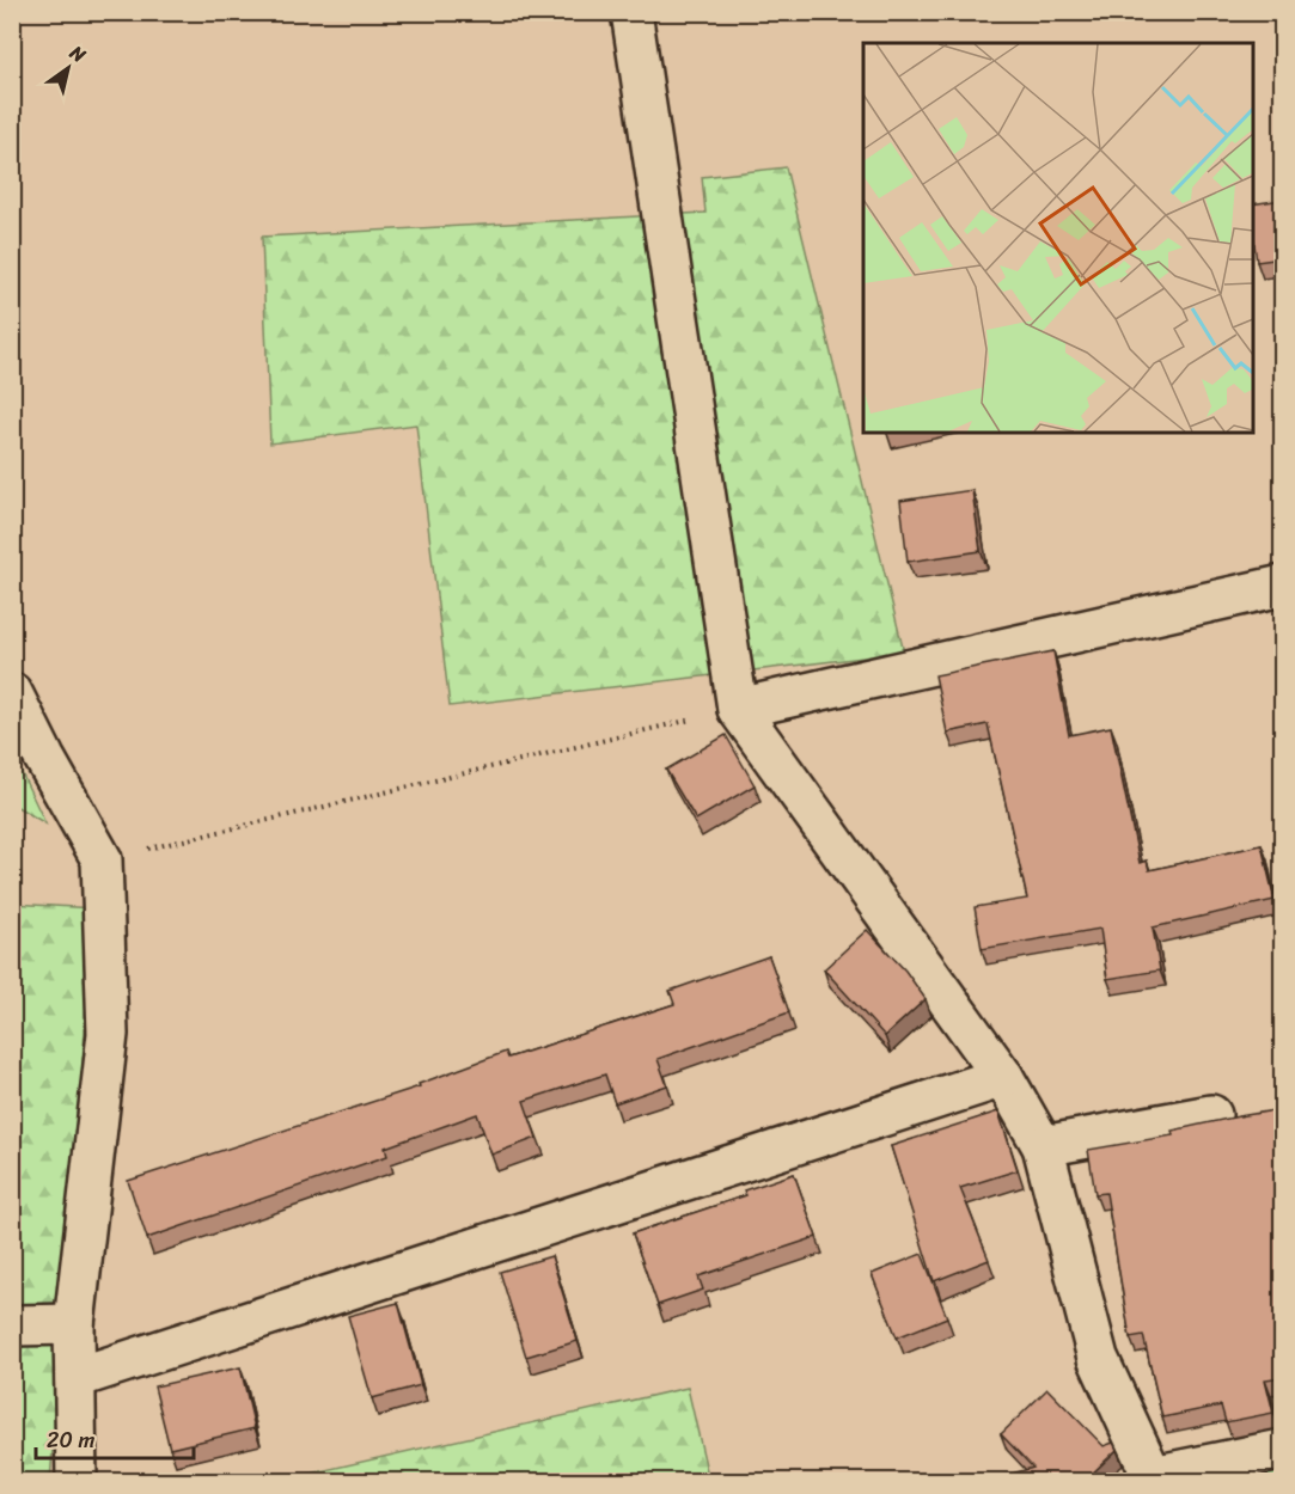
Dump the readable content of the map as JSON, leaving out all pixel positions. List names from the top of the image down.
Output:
{
  "scale_bar": "20 m",
  "north": "top right"
}
